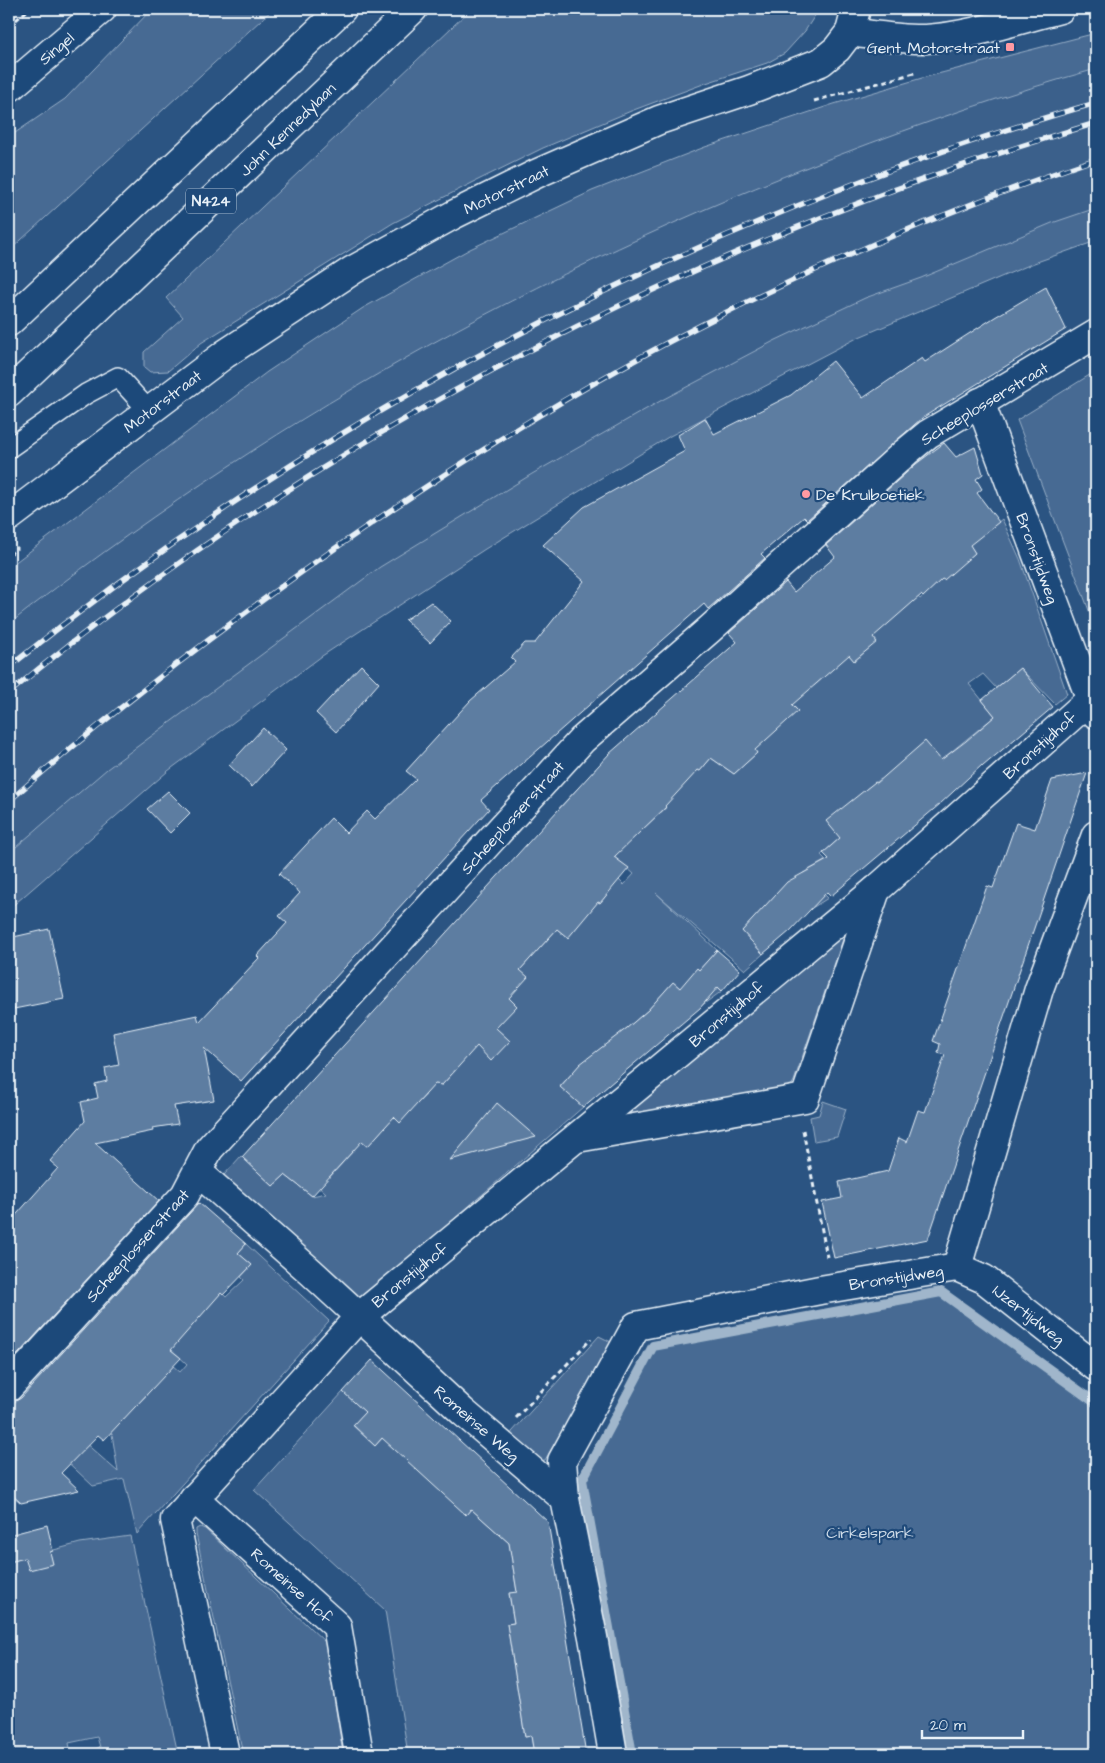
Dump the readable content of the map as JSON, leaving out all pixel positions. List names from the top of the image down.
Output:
{
  "streets": {
    "main road": [
      "Singel",
      "John Kennedylaan",
      "Motorstraat",
      "N424",
      "Scheeplosserstraat",
      "Bronstijdweg",
      "Bronstijdhof",
      "IJzertijdweg",
      "Romeinse Weg",
      "Romeinse Hof"
    ]
  },
  "crossings": [
    ["Scheeplosserstraat", "Bronstijdweg"],
    ["Scheeplosserstraat", "Romeinse Weg"],
    ["Bronstijdweg", "Bronstijdhof"],
    ["Bronstijdweg", "IJzertijdweg"],
    ["Bronstijdweg", "Romeinse Weg"],
    ["Bronstijdhof", "Romeinse Weg"]
  ],
  "parks": ["Cirkelspark"],
  "places": {
    "transit": ["Gent Motorstraat"],
    "other": ["De Krulboetiek"]
  },
  "scale_bar": "20 m"
}
